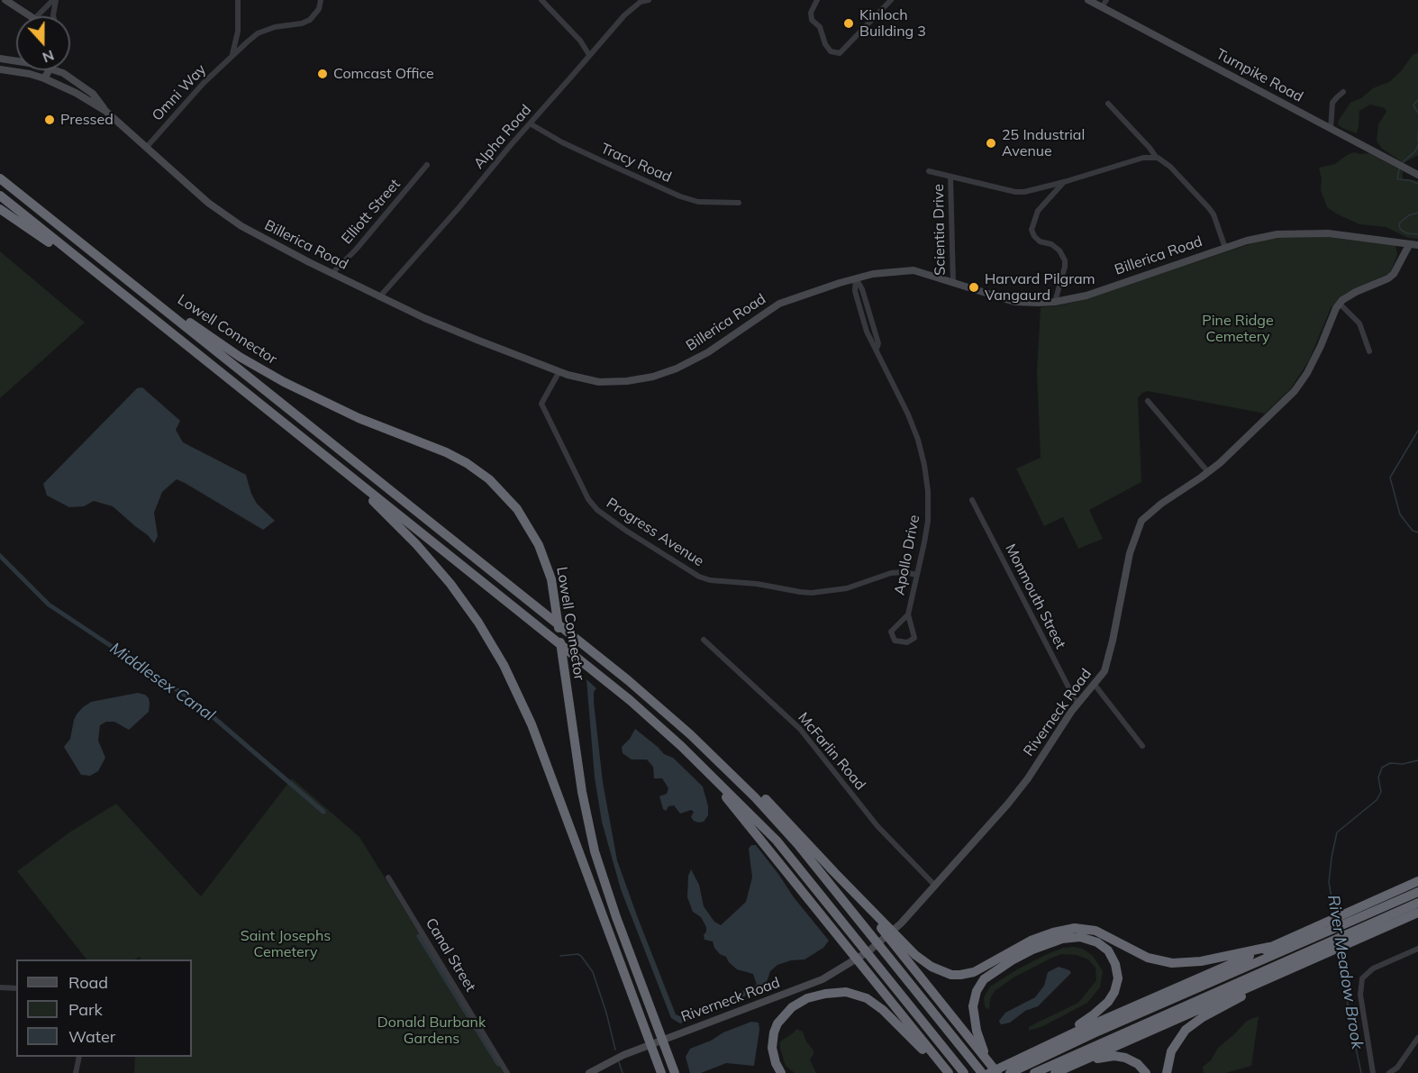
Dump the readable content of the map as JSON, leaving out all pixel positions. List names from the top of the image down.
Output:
{
  "streets": {
    "highway": ["Lowell Connector"],
    "main road": ["Turnpike Road", "Billerica Road", "Riverneck Road"],
    "street": [
      "Omni Way",
      "Alpha Road",
      "Tracy Road",
      "Elliott Street",
      "Scientia Drive",
      "Progress Avenue",
      "Apollo Drive",
      "Monmouth Street",
      "McFarlin Road",
      "Canal Street"
    ]
  },
  "crossings": [
    ["Omni Way", "Billerica Road"],
    ["Alpha Road", "Tracy Road"],
    ["Alpha Road", "Billerica Road"],
    ["Elliott Street", "Billerica Road"],
    ["Scientia Drive", "Billerica Road"],
    ["Billerica Road", "Progress Avenue"],
    ["Billerica Road", "Apollo Drive"],
    ["Billerica Road", "Riverneck Road"],
    ["Progress Avenue", "Apollo Drive"],
    ["Monmouth Street", "Riverneck Road"],
    ["Riverneck Road", "McFarlin Road"]
  ],
  "water": ["Middlesex Canal", "River Meadow Brook"],
  "parks": ["Pine Ridge Cemetery", "Saint Josephs Cemetery", "Donald Burbank Gardens"],
  "places": [
    "Kinloch Building 3",
    "Comcast Office",
    "Pressed",
    "25 Industrial Avenue",
    "Harvard Pilgram Vangaurd"
  ],
  "legend": ["Road", "Park", "Water"],
  "north": "bottom"
}
